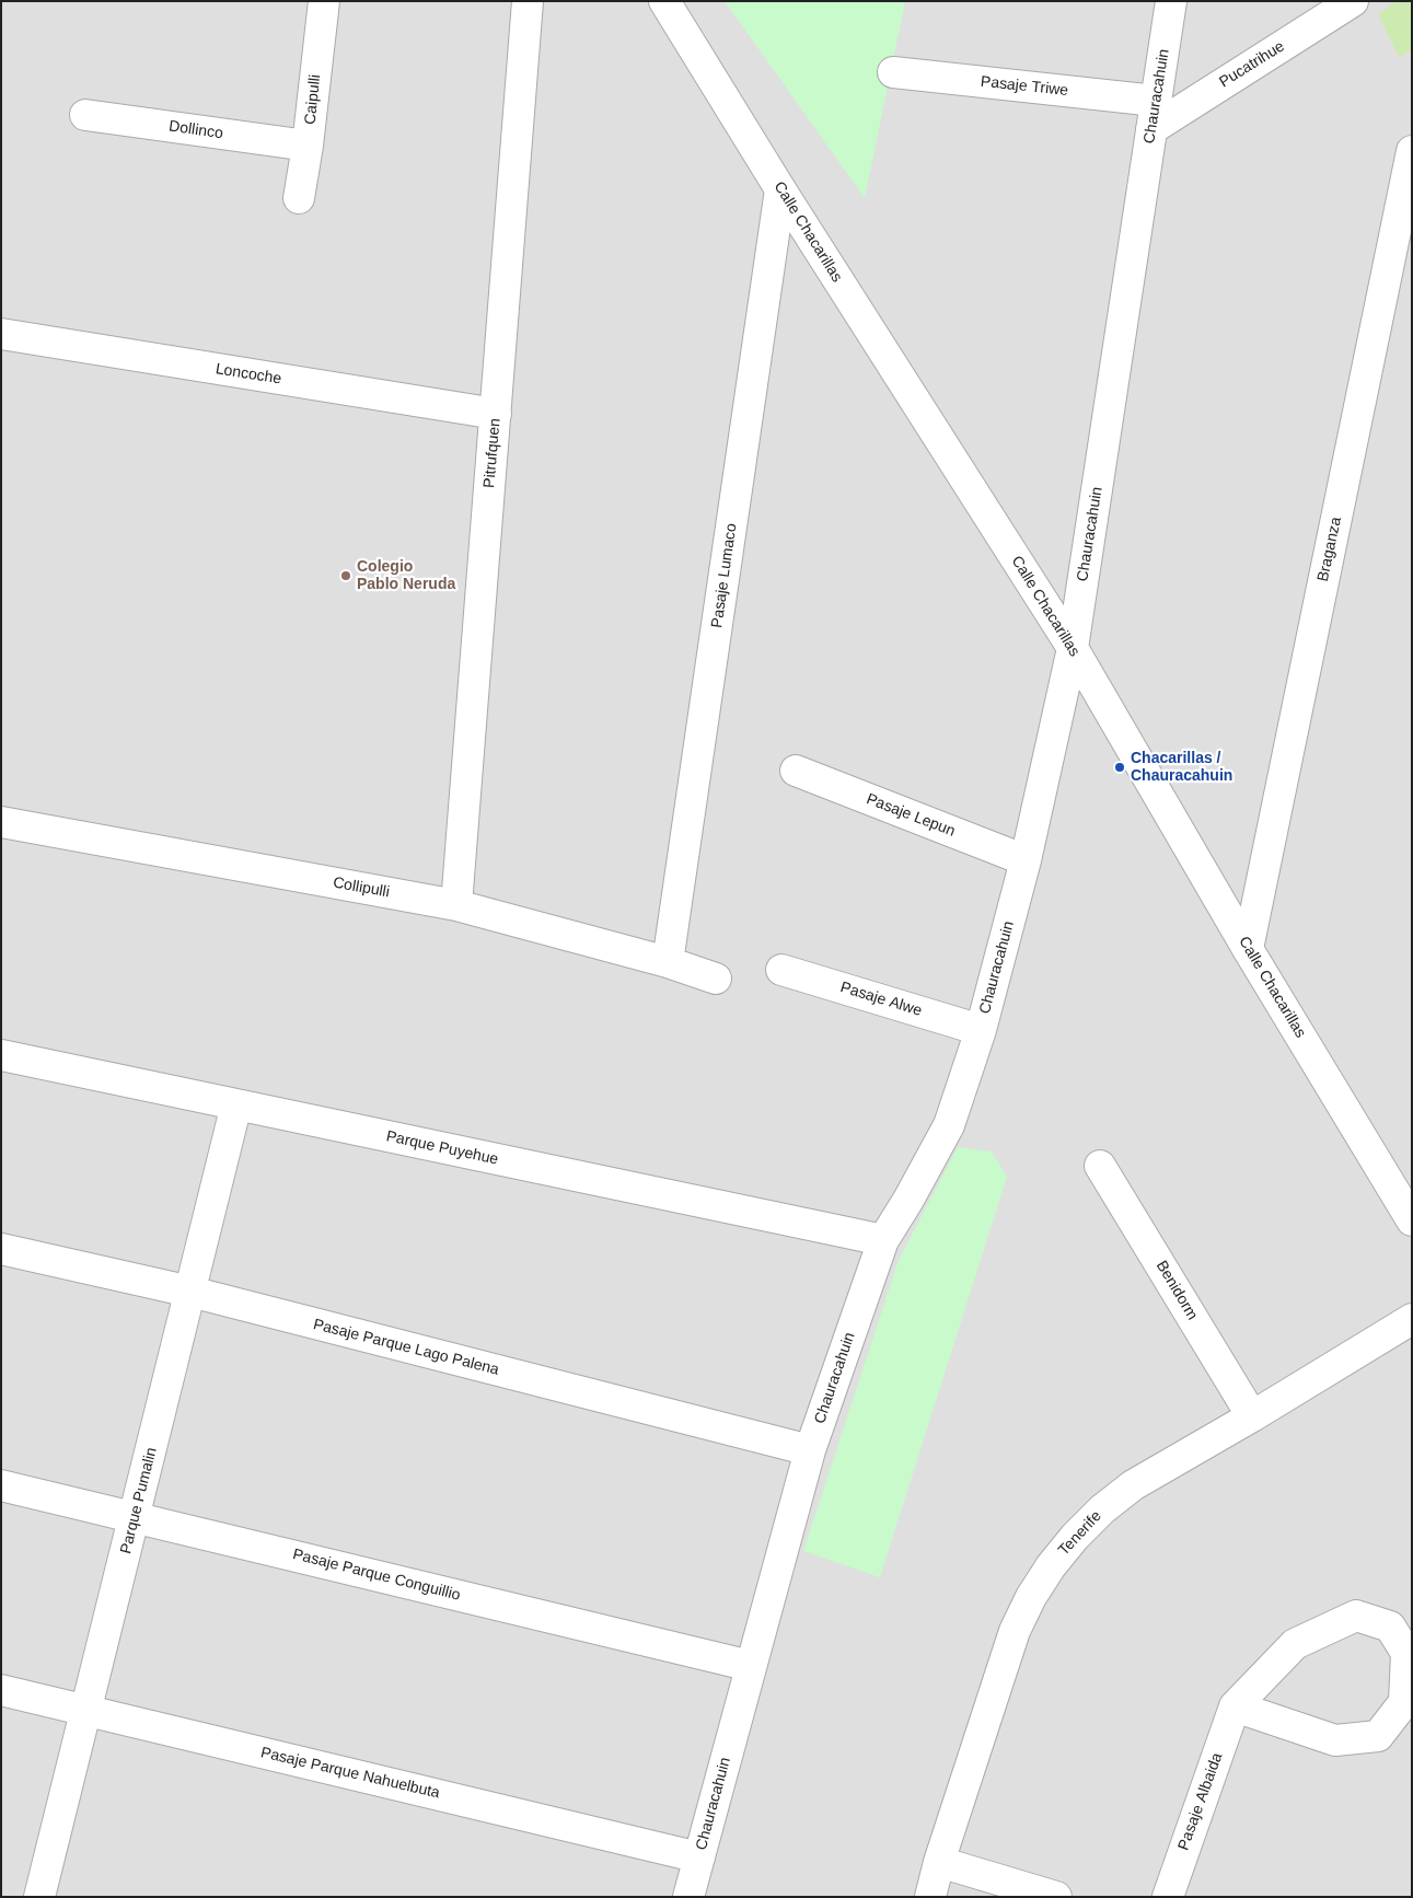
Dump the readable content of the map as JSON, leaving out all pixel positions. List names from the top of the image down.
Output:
{
  "streets": {
    "street": [
      "Pucatrihue",
      "Pasaje Triwe",
      "Chauracahuin",
      "Caipulli",
      "Dollinco",
      "Calle Chacarillas",
      "Loncoche",
      "Pitrufquen",
      "Braganza",
      "Pasaje Lumaco",
      "Pasaje Lepun",
      "Collipulli",
      "Pasaje Alwe",
      "Parque Puyehue",
      "Benidorm",
      "Pasaje Parque Lago Palena",
      "Parque Pumalin",
      "Tenerife",
      "Pasaje Parque Conguillio",
      "Pasaje Parque Nahuelbuta",
      "Pasaje Albaida"
    ]
  },
  "crossings": [
    ["Pucatrihue", "Pasaje Triwe"],
    ["Pucatrihue", "Chauracahuin"],
    ["Pasaje Triwe", "Chauracahuin"],
    ["Chauracahuin", "Calle Chacarillas"],
    ["Chauracahuin", "Pasaje Lepun"],
    ["Chauracahuin", "Pasaje Alwe"],
    ["Chauracahuin", "Parque Puyehue"],
    ["Chauracahuin", "Pasaje Parque Lago Palena"],
    ["Chauracahuin", "Pasaje Parque Conguillio"],
    ["Chauracahuin", "Pasaje Parque Nahuelbuta"],
    ["Caipulli", "Dollinco"],
    ["Calle Chacarillas", "Braganza"],
    ["Calle Chacarillas", "Pasaje Lumaco"],
    ["Loncoche", "Pitrufquen"],
    ["Pitrufquen", "Collipulli"],
    ["Pasaje Lumaco", "Collipulli"],
    ["Parque Puyehue", "Parque Pumalin"],
    ["Benidorm", "Tenerife"],
    ["Pasaje Parque Lago Palena", "Parque Pumalin"],
    ["Parque Pumalin", "Pasaje Parque Conguillio"],
    ["Parque Pumalin", "Pasaje Parque Nahuelbuta"]
  ],
  "places": ["Colegio Pablo Neruda", "Chacarillas / Chauracahuin"]
}
